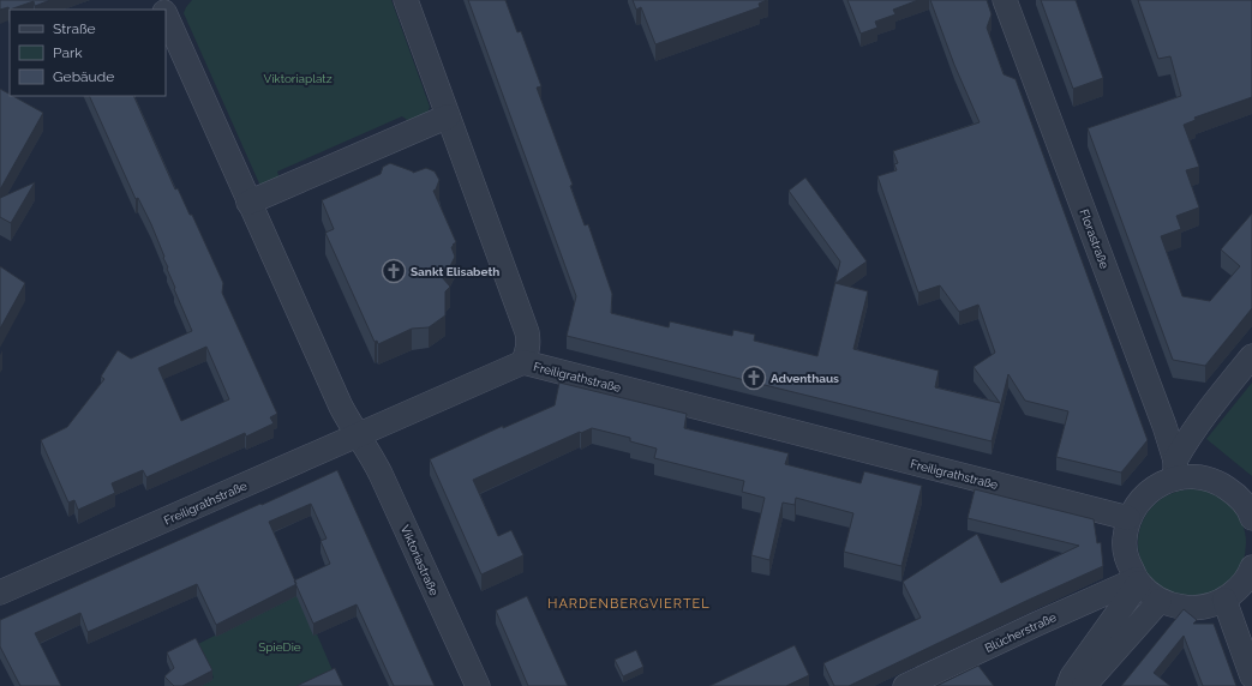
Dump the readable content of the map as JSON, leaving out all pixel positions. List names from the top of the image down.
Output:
{
  "streets": {
    "street": [
      "Florastraße",
      "Freiligrathstraße",
      "Viktoriastraße",
      "Blücherstraße"
    ]
  },
  "crossings": [
    ["Freiligrathstraße", "Viktoriastraße"]
  ],
  "districts": ["HARDENBERGVIERTEL"],
  "parks": ["Viktoriaplatz", "SpieDie"],
  "places": {
    "church": ["Sankt Elisabeth", "Adventhaus"]
  },
  "legend": ["Straße", "Park", "Gebäude"]
}
